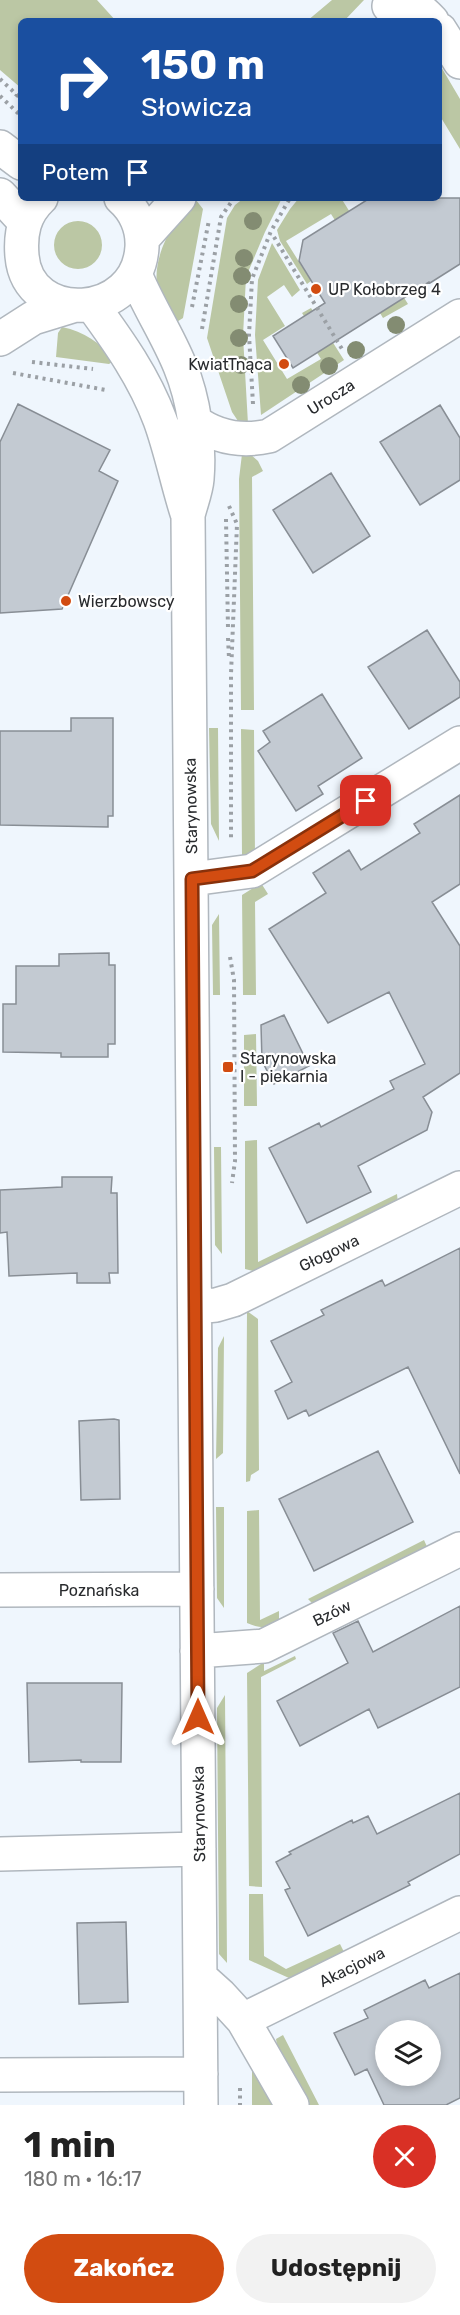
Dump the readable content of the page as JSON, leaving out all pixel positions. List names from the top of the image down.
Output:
{
  "streets": {
    "street": [
      "Urocza",
      "Starynowska",
      "Głogowa",
      "Poznańska",
      "Bzów",
      "Akacjowa"
    ]
  },
  "crossings": [
    ["Urocza", "Starynowska"],
    ["Starynowska", "Głogowa"],
    ["Starynowska", "Poznańska"],
    ["Starynowska", "Bzów"]
  ],
  "places": {
    "other": ["UP Kołobrzeg 4", "KwiatTnąca", "Wierzbowscy"],
    "transit": ["Starynowska I - piekarnia"]
  },
  "page": {
    "turn": ["150 m", "Słowicza"],
    "then": "Potem",
    "heading": ["1 min", "180 m · 16:17"],
    "buttons": ["Zakończ", "Udostępnij"]
  }
}
